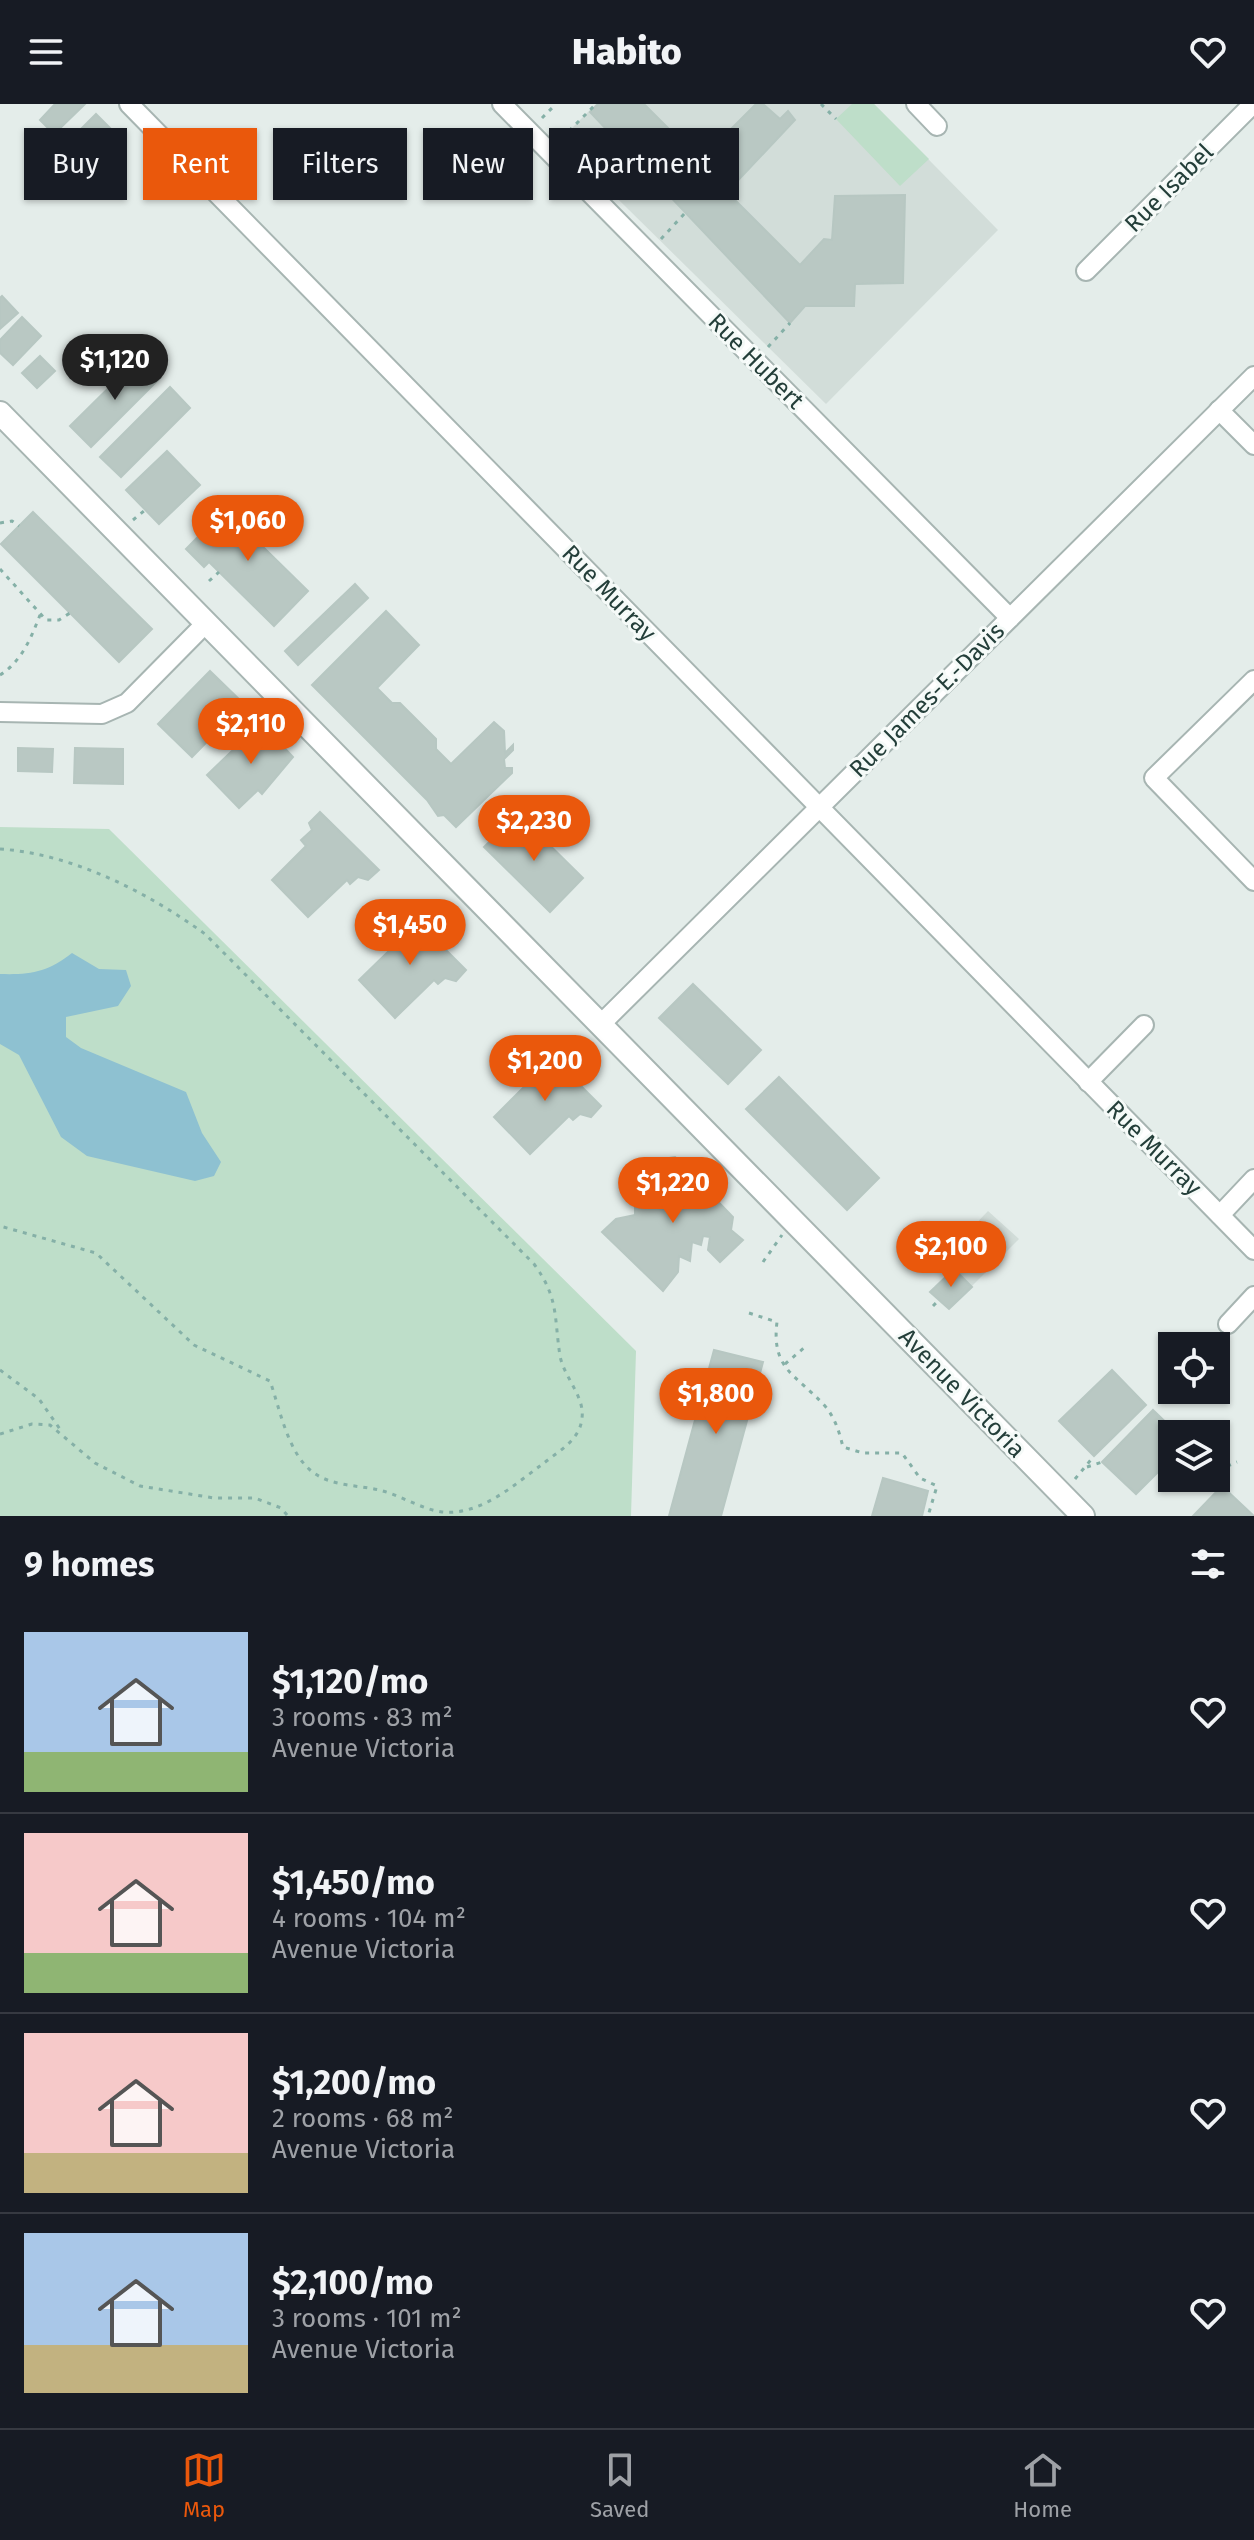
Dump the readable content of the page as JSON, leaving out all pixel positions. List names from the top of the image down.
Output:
{
  "streets": {
    "street": [
      "Rue Isabel",
      "Rue Hubert",
      "Rue Murray",
      "Rue James-E.-Davis",
      "Avenue Victoria"
    ]
  },
  "crossings": [
    ["Rue Hubert", "Rue James-E.-Davis"],
    ["Rue Murray", "Rue James-E.-Davis"],
    ["Rue James-E.-Davis", "Avenue Victoria"]
  ],
  "page": {
    "header": "Habito",
    "chip": [
      "Buy",
      "Rent",
      "Filters",
      "New",
      "Apartment"
    ],
    "price": [
      "$1,120",
      "$1,060",
      "$2,110",
      "$2,230",
      "$1,450",
      "$1,200",
      "$1,220",
      "$2,100",
      "$1,800"
    ],
    "heading": "9 homes",
    "list": [
      {
        "name": "$1,120/mo",
        "note": "3 rooms · 83 m² · Avenue Victoria"
      },
      {
        "name": "$1,450/mo",
        "note": "4 rooms · 104 m² · Avenue Victoria"
      },
      {
        "name": "$1,200/mo",
        "note": "2 rooms · 68 m² · Avenue Victoria"
      },
      {
        "name": "$2,100/mo",
        "note": "3 rooms · 101 m² · Avenue Victoria"
      }
    ],
    "tabs": ["Map", "Saved", "Home"]
  }
}
